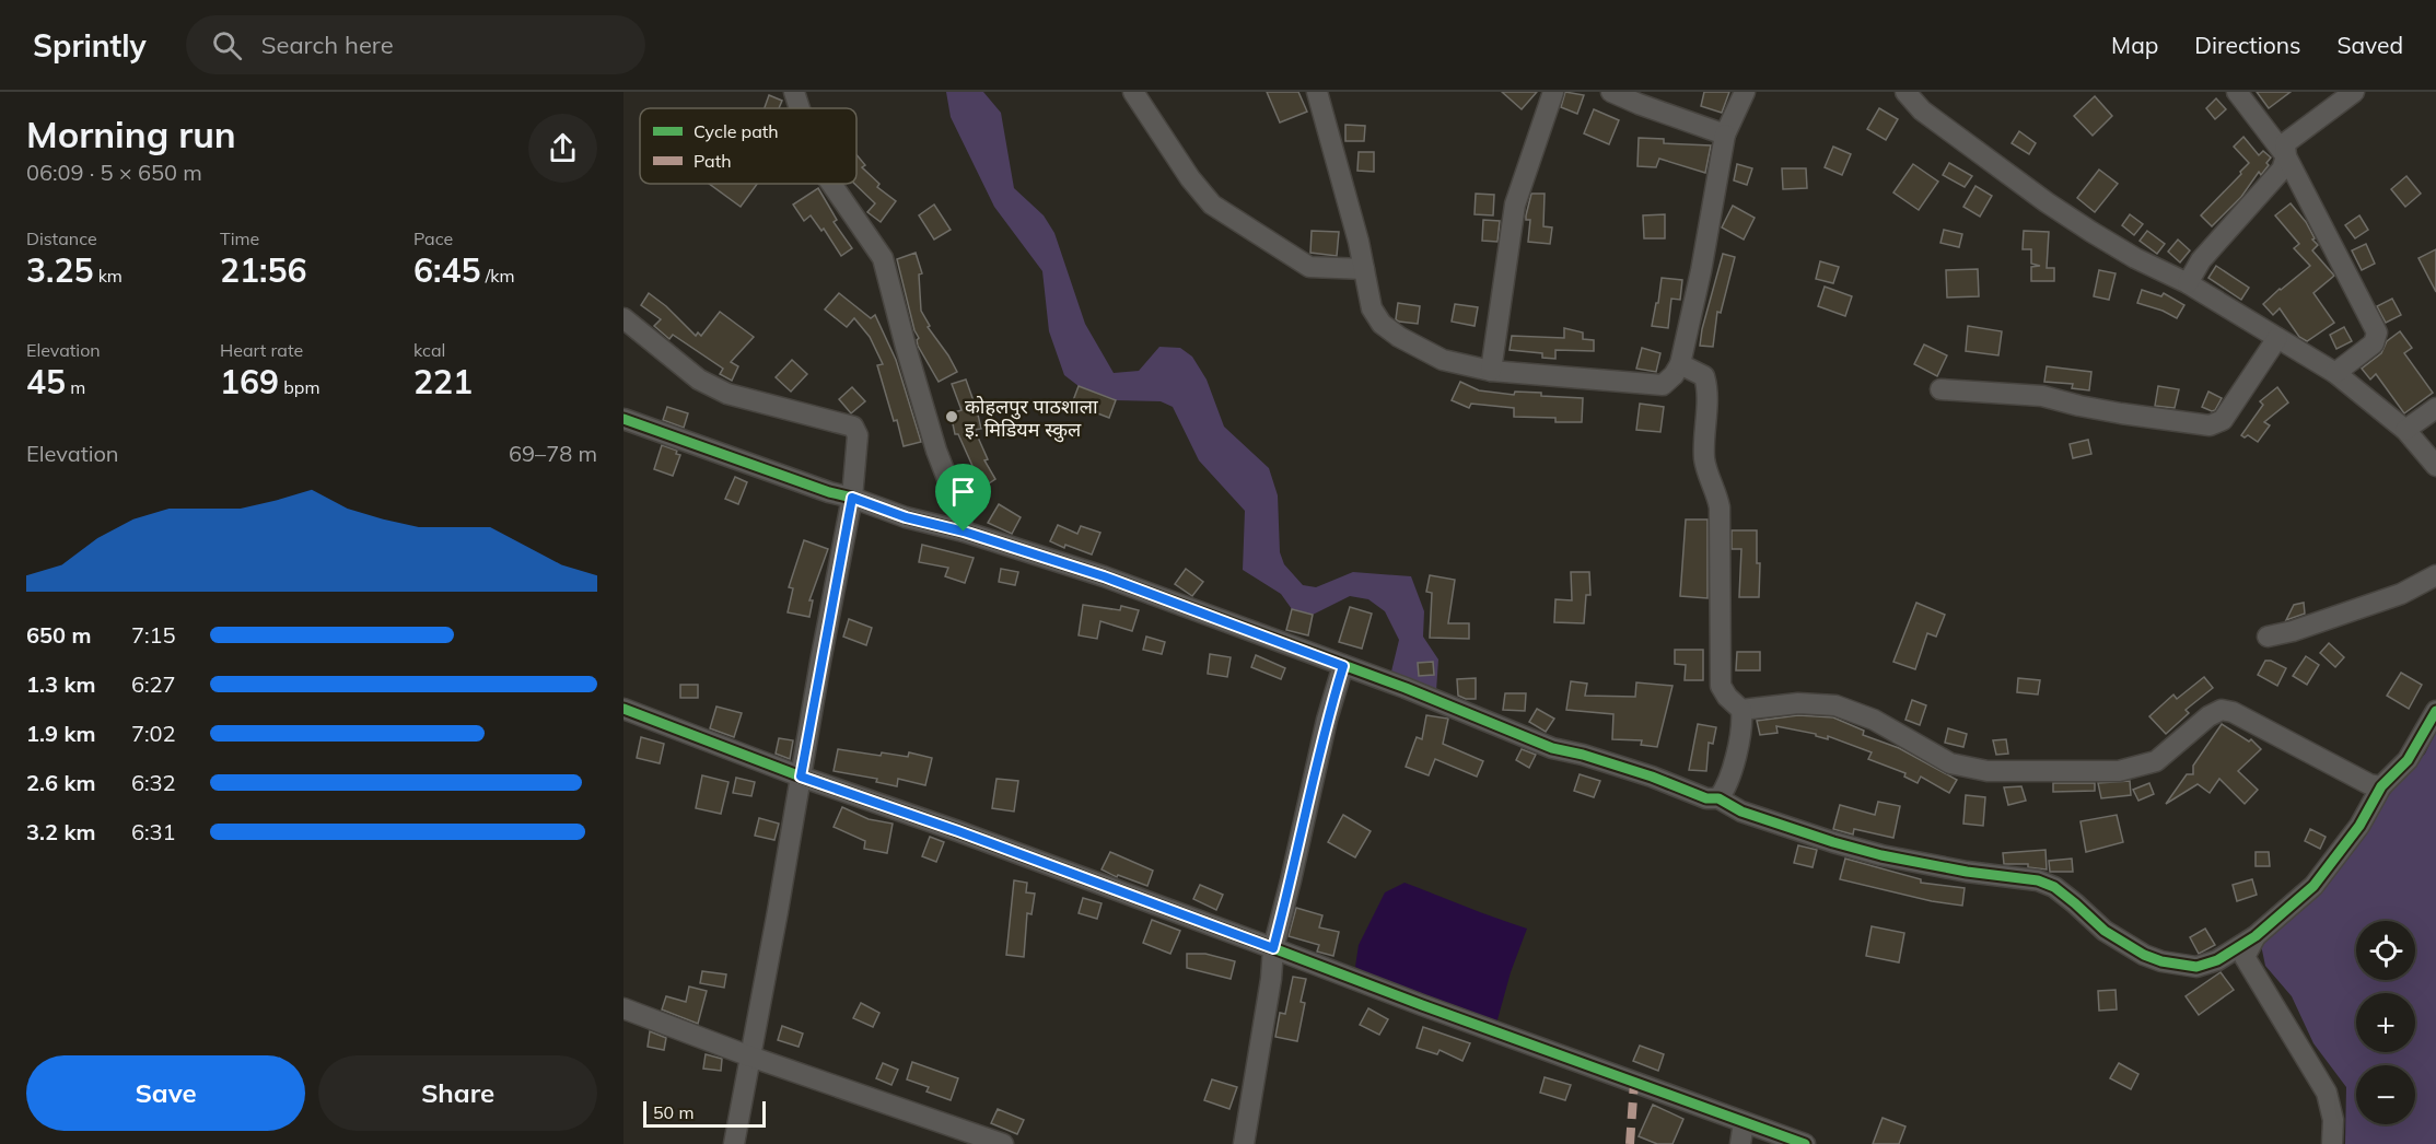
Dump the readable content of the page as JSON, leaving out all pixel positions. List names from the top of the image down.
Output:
{
  "places": ["कोहलपुर पाठशाला इ. मिडियम स्कुल"],
  "legend": ["Cycle path", "Path"],
  "scale_bar": "50 m",
  "page": {
    "header": "Sprintly",
    "search": "Search here",
    "nav": ["Map", "Directions", "Saved"],
    "heading": ["Morning run", "06:09 · 5 × 650 m"],
    "stats": [
      ["Distance", "3.25 km"],
      ["Time", "21:56"],
      ["Pace", "6:45 /km"],
      ["Elevation", "45 m"],
      ["Heart rate", "169 bpm"],
      ["kcal", "221"]
    ],
    "chart": ["Elevation", "69–78 m"],
    "list": [
      {
        "name": "650 m",
        "note": "7:15"
      },
      {
        "name": "1.3 km",
        "note": "6:27"
      },
      {
        "name": "1.9 km",
        "note": "7:02"
      },
      {
        "name": "2.6 km",
        "note": "6:32"
      },
      {
        "name": "3.2 km",
        "note": "6:31"
      }
    ],
    "map_buttons": ["+", "−"],
    "buttons": ["Save", "Share"],
    "scale": "50 m"
  }
}
